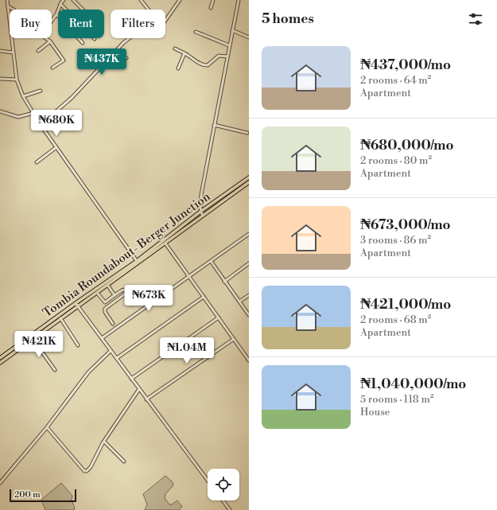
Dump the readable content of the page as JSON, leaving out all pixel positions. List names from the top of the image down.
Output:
{
  "streets": {
    "main road": ["Tombia Roundabout- Berger Junction"]
  },
  "scale_bar": "200 m",
  "page": {
    "heading": "5 homes",
    "chip": ["Buy", "Rent", "Filters"],
    "list": [
      {
        "name": "₦437,000/mo",
        "note": "2 rooms · 64 m² · Apartment"
      },
      {
        "name": "₦680,000/mo",
        "note": "2 rooms · 80 m² · Apartment"
      },
      {
        "name": "₦673,000/mo",
        "note": "3 rooms · 86 m² · Apartment"
      },
      {
        "name": "₦421,000/mo",
        "note": "2 rooms · 68 m² · Apartment"
      },
      {
        "name": "₦1,040,000/mo",
        "note": "5 rooms · 118 m² · House"
      }
    ],
    "price": [
      "₦437K",
      "₦680K",
      "₦673K",
      "₦421K",
      "₦1.04M"
    ],
    "scale": "200 m"
  }
}
